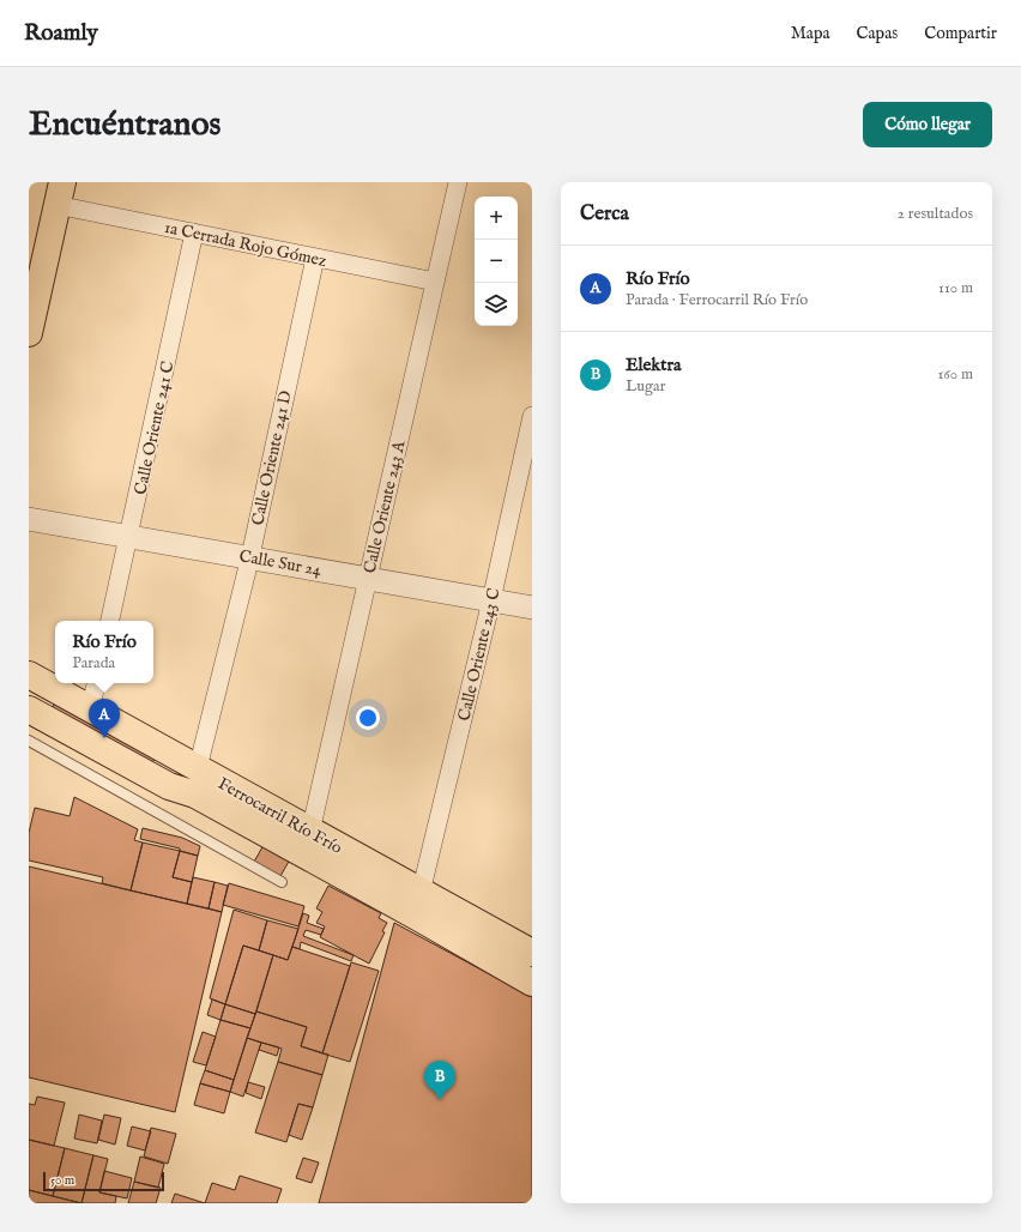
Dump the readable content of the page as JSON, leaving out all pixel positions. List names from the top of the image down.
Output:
{
  "streets": {
    "main road": ["Ferrocarril Río Frío"],
    "street": [
      "1a Cerrada Rojo Gómez",
      "Calle Oriente 241 C",
      "Calle Oriente 241 D",
      "Calle Oriente 243 A",
      "Calle Sur 24",
      "Calle Oriente 243 C"
    ]
  },
  "crossings": [
    ["1a Cerrada Rojo Gómez", "Calle Oriente 241 C"],
    ["1a Cerrada Rojo Gómez", "Calle Oriente 241 D"],
    ["1a Cerrada Rojo Gómez", "Calle Oriente 243 A"],
    ["Calle Oriente 241 C", "Calle Sur 24"],
    ["Calle Oriente 241 D", "Calle Sur 24"],
    ["Calle Oriente 241 D", "Ferrocarril Río Frío"],
    ["Calle Oriente 243 A", "Calle Sur 24"],
    ["Calle Oriente 243 A", "Ferrocarril Río Frío"],
    ["Calle Sur 24", "Calle Oriente 243 C"],
    ["Calle Oriente 243 C", "Ferrocarril Río Frío"]
  ],
  "scale_bar": "50 m",
  "page": {
    "header": "Roamly",
    "nav": ["Mapa", "Capas", "Compartir"],
    "buttons": "Cómo llegar",
    "title": "Encuéntranos",
    "heading": ["Cerca", "2 resultados"],
    "map_buttons": ["+", "−"],
    "list": [
      {
        "mark": "A",
        "name": "Río Frío",
        "note": "Parada · Ferrocarril Río Frío",
        "value": "110 m"
      },
      {
        "mark": "B",
        "name": "Elektra",
        "note": "Lugar",
        "value": "160 m"
      }
    ],
    "popup": ["Río Frío", "Parada"],
    "pins": ["A", "B"],
    "scale": "50 m"
  }
}
